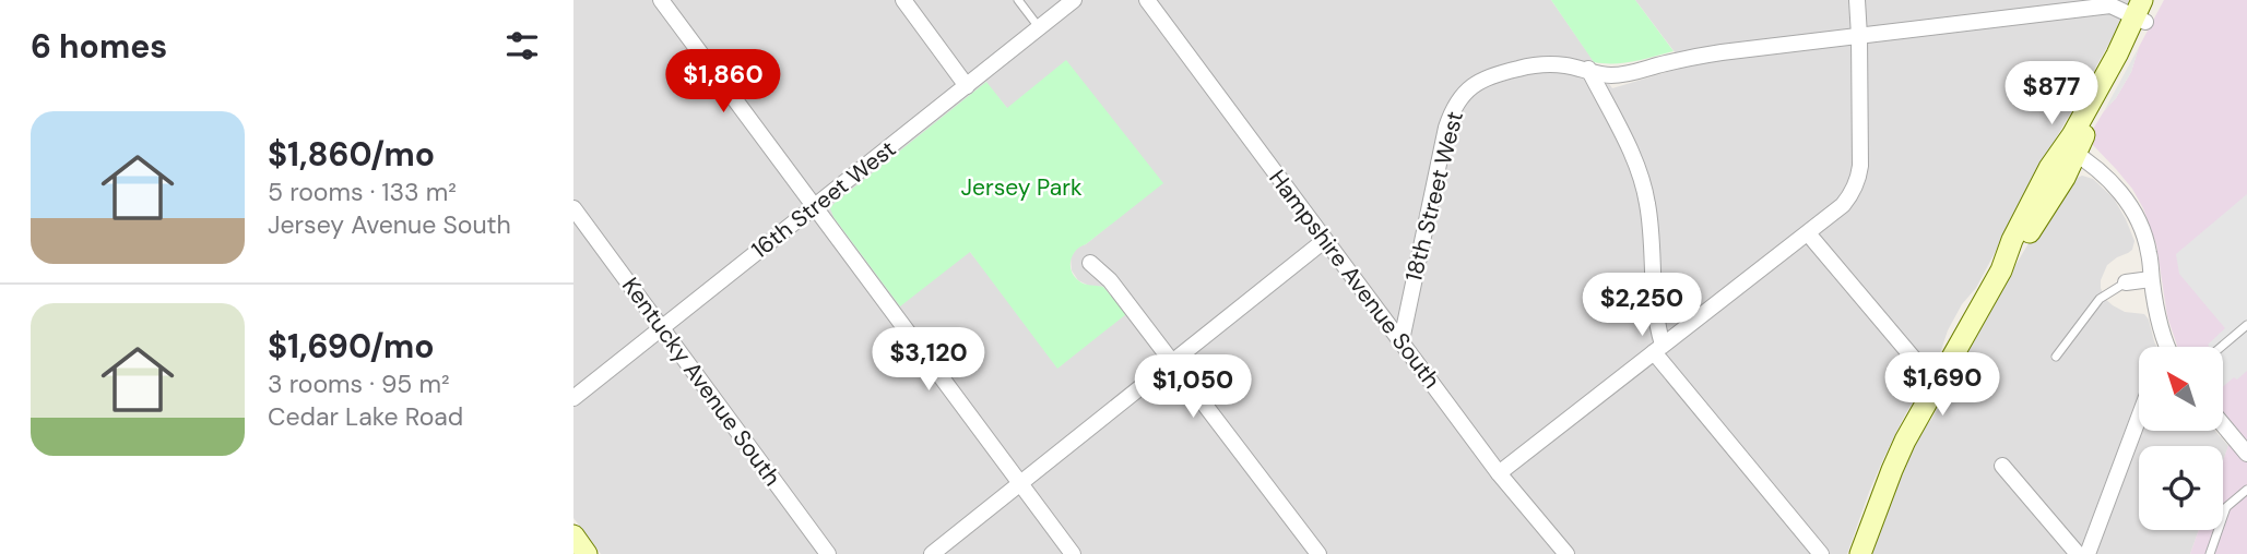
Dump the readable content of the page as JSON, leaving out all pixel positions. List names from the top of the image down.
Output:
{
  "streets": {
    "street": [
      "18th Street West",
      "16th Street West",
      "Hampshire Avenue South",
      "Kentucky Avenue South"
    ]
  },
  "crossings": [
    ["18th Street West", "Hampshire Avenue South"],
    ["16th Street West", "Kentucky Avenue South"]
  ],
  "parks": ["Jersey Park"],
  "north": "top left",
  "page": {
    "heading": "6 homes",
    "price": [
      "$1,860",
      "$877",
      "$2,250",
      "$3,120",
      "$1,690",
      "$1,050"
    ],
    "list": [
      {
        "name": "$1,860/mo",
        "note": "5 rooms · 133 m² · Jersey Avenue South"
      },
      {
        "name": "$1,690/mo",
        "note": "3 rooms · 95 m² · Cedar Lake Road"
      }
    ]
  }
}
